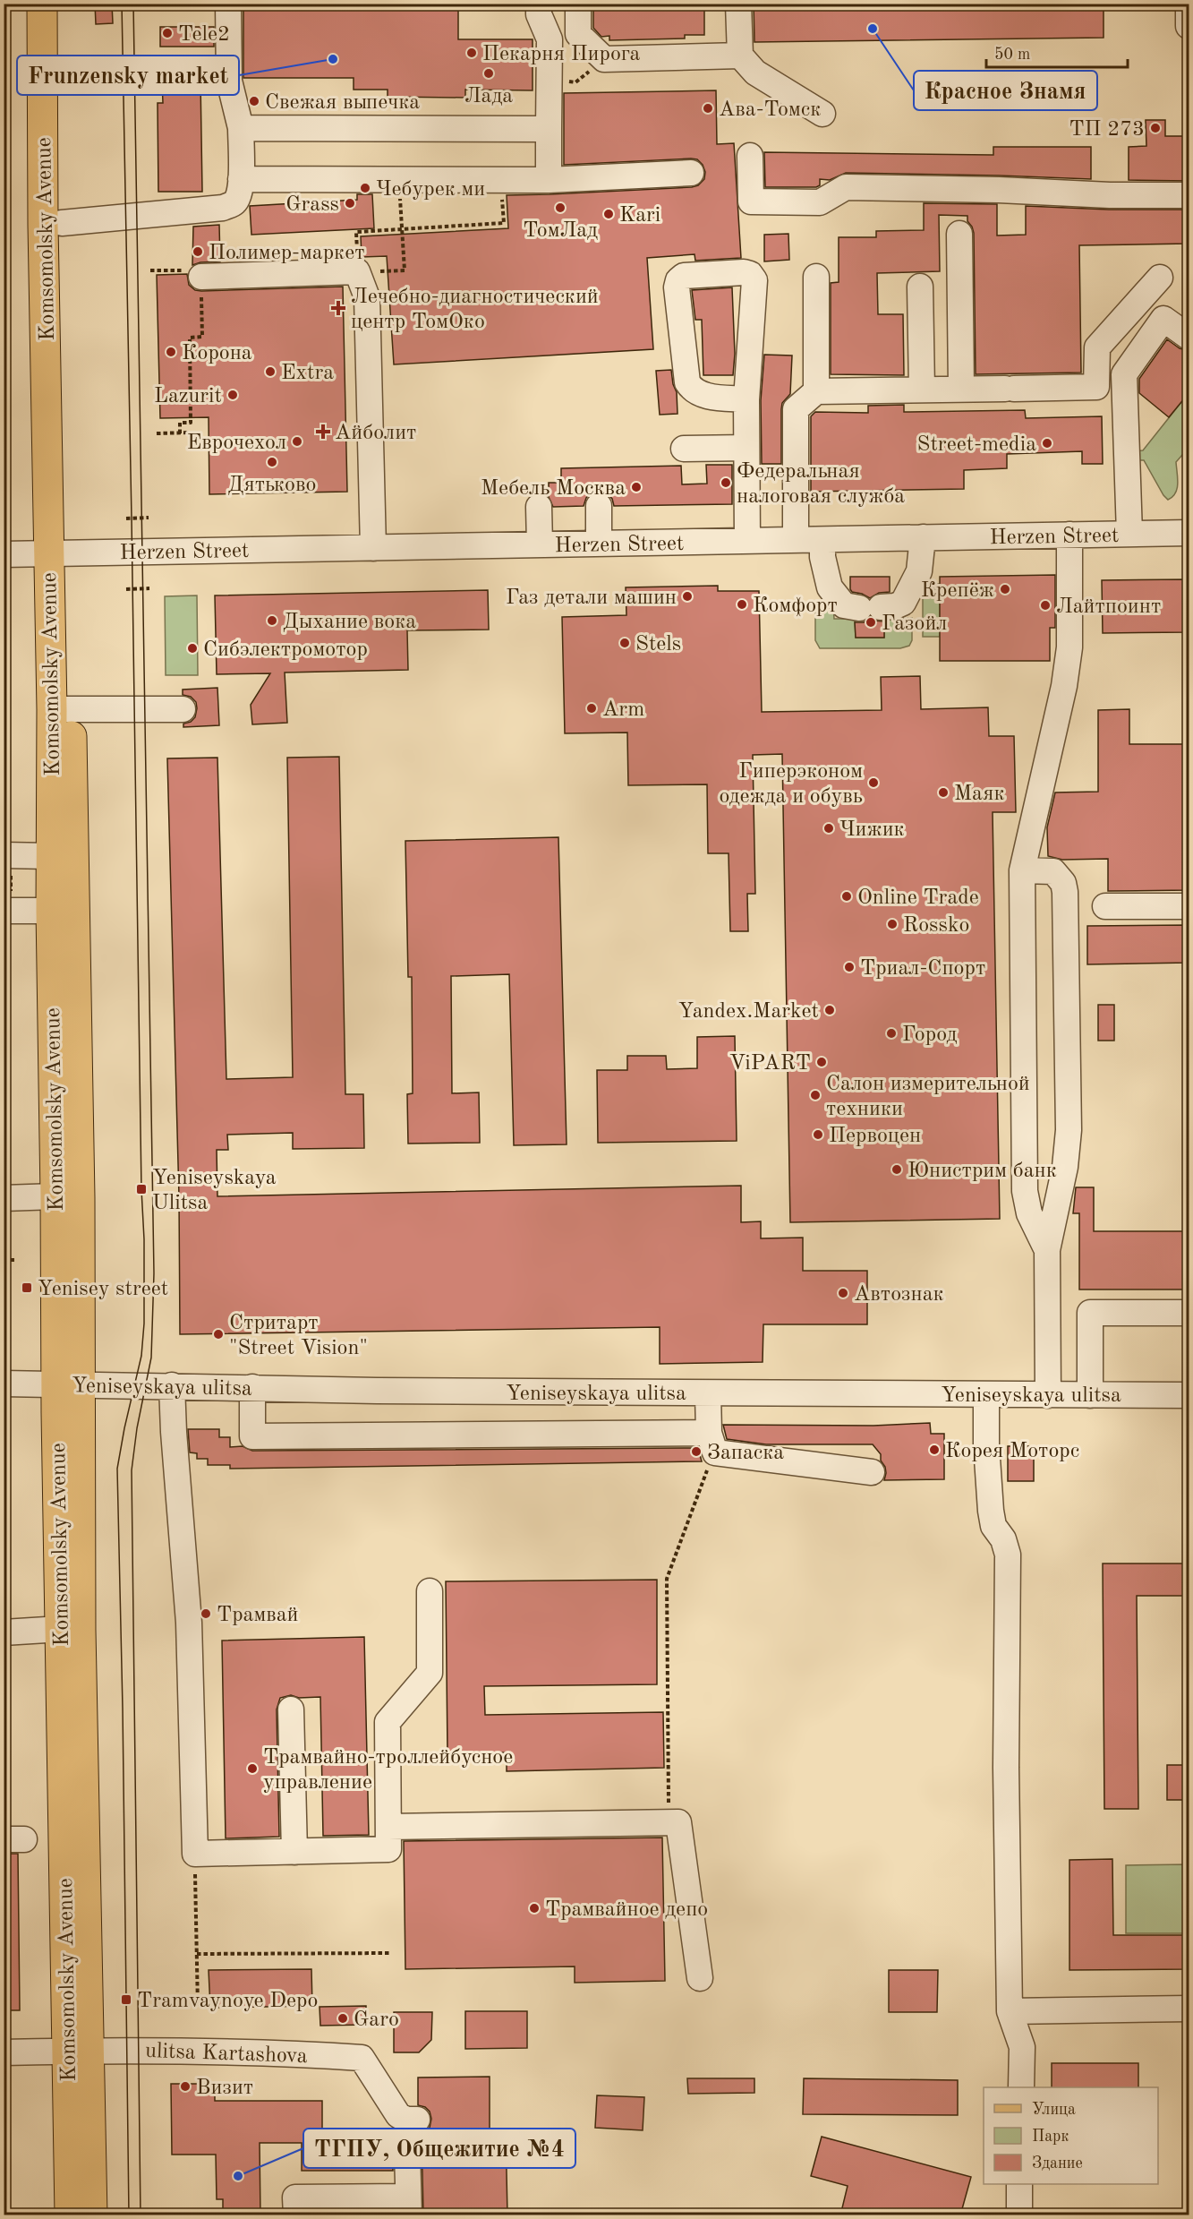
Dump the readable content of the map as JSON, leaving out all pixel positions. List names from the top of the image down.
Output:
{
  "streets": {
    "main road": ["Komsomolsky Avenue"],
    "street": ["Herzen Street", "Yeniseyskaya ulitsa", "ulitsa Kartashova"]
  },
  "crossings": [
    ["Komsomolsky Avenue", "Herzen Street"],
    ["Komsomolsky Avenue", "Yeniseyskaya ulitsa"],
    ["Komsomolsky Avenue", "ulitsa Kartashova"]
  ],
  "places": {
    "other": [
      "Красное Знамя",
      "Tele2",
      "Пекарня Пирога",
      "Frunzensky market",
      "Лада",
      "Свежая выпечка",
      "Ава-Томск",
      "ТП 273",
      "Чебурек ми",
      "Grass",
      "ТомЛад",
      "Kari",
      "Полимер-маркет",
      "Корона",
      "Extra",
      "Lazurit",
      "Еврочехол",
      "Street-media",
      "Дятьково",
      "Федеральная налоговая служба",
      "Мебель Москва",
      "Крепёж",
      "Газ детали машин",
      "Комфорт",
      "Лайтпоинт",
      "Дыхание вока",
      "Газойл",
      "Stels",
      "Сибэлектромотор",
      "Arm",
      "Гиперэконом одежда и обувь",
      "Маяк",
      "Чижик",
      "Online Trade",
      "Rossko",
      "Триал-Спорт",
      "Yandex.Market",
      "Город",
      "ViPART",
      "Салон измерительной техники",
      "Первоцен",
      "Юнистрим банк",
      "Автознак",
      "Стритарт \"Street Vision\"",
      "Корея Моторс",
      "Запаска",
      "Трамвай",
      "Трамвайно-троллейбусное управление",
      "Трамвайное депо",
      "Garo",
      "Визит",
      "ТГПУ, Общежитие №4"
    ],
    "health": ["Лечебно-диагностический центр ТомОко", "Айболит"],
    "transit": ["Yeniseyskaya Ulitsa", "Yenisey street", "Tramvaynoye Depo"]
  },
  "legend": ["Улица", "Парк", "Здание"],
  "scale_bar": "50 m"
}
